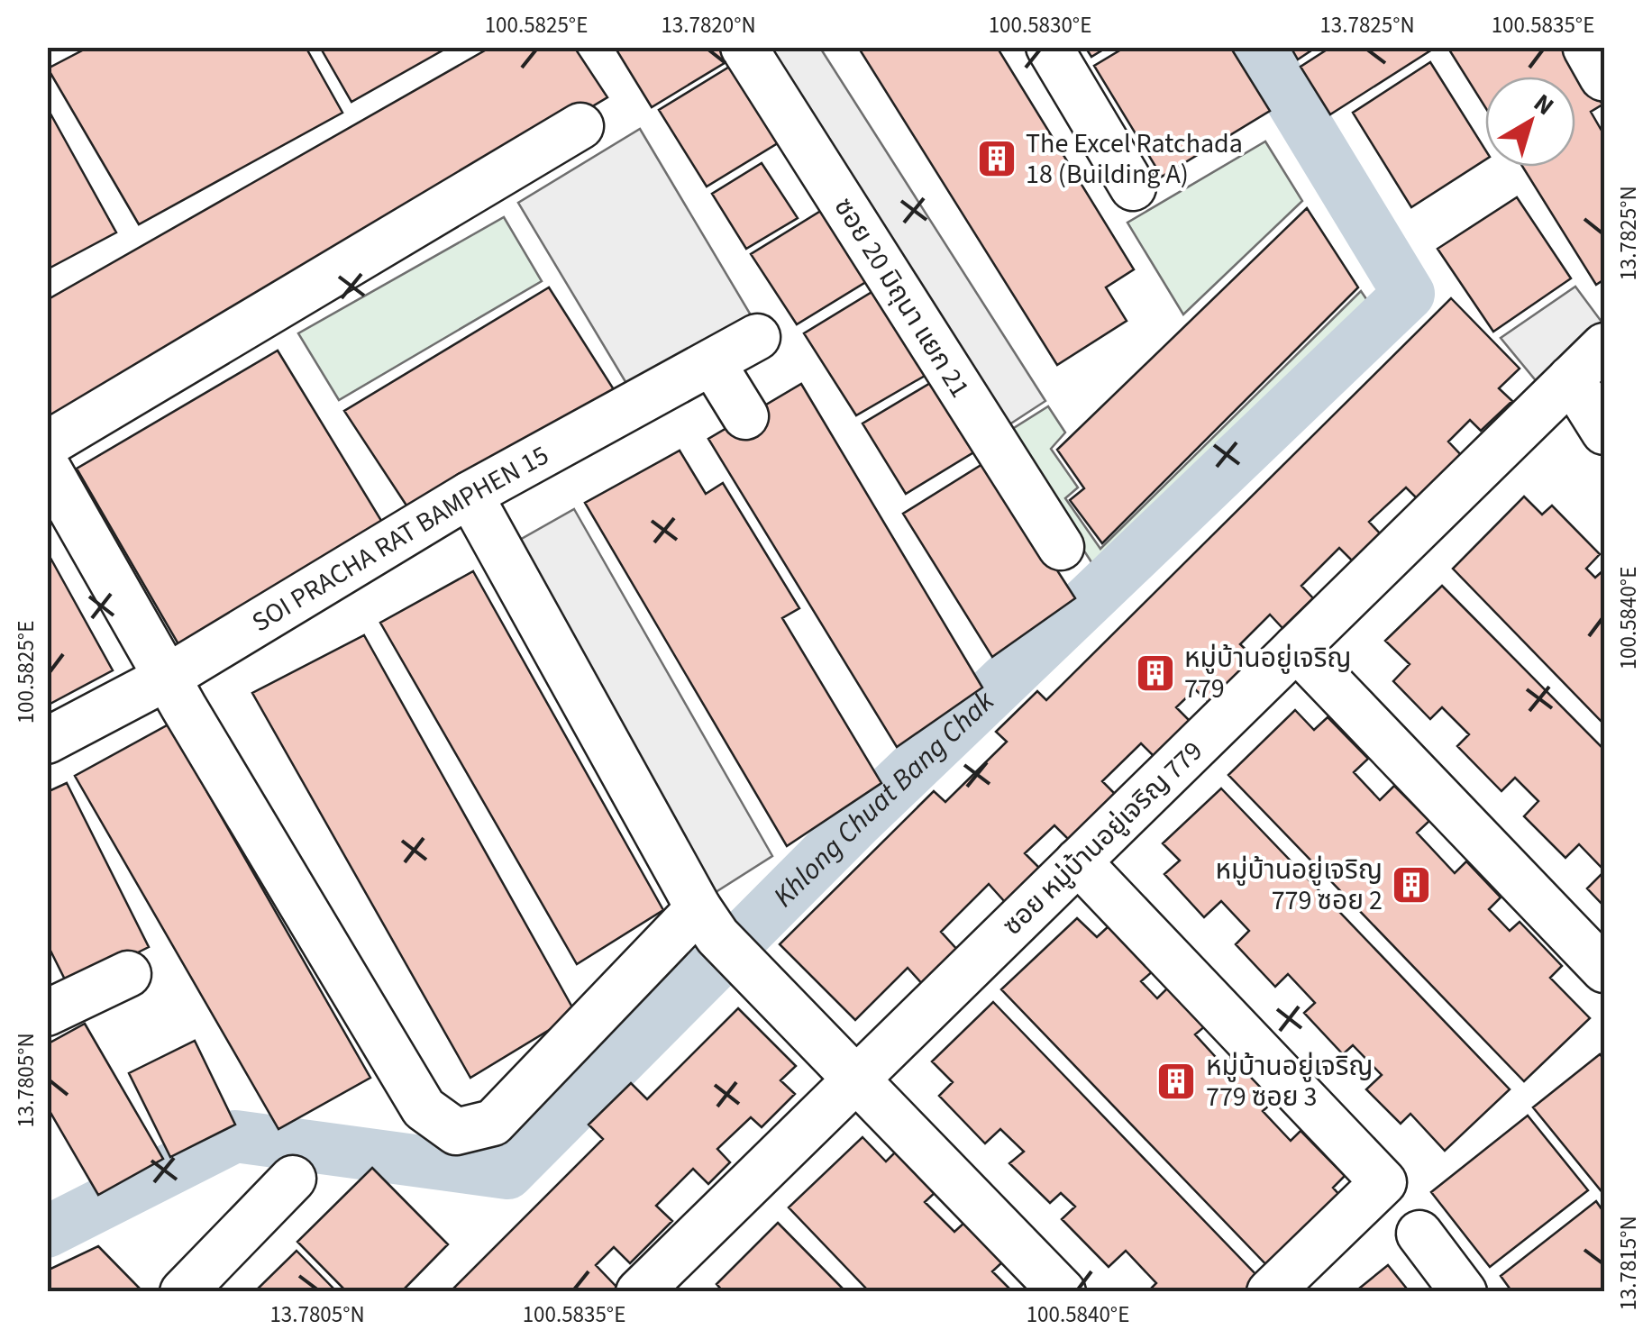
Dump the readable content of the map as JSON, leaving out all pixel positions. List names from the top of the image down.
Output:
{
  "streets": {
    "street": ["ซอย 20 มิถุนา แยก 21", "SOI PRACHA RAT BAMPHEN 15", "ซอย หมู่บ้านอยู่เจริญ 779"]
  },
  "water": ["Khlong Chuat Bang Chak"],
  "places": {
    "building": [
      "The Excel Ratchada 18 (Building A)",
      "หมู่บ้านอยู่เจริญ 779",
      "หมู่บ้านอยู่เจริญ 779 ซอย 2",
      "หมู่บ้านอยู่เจริญ 779 ซอย 3"
    ]
  },
  "north": "top right",
  "coordinates": [
    "100.5825°E",
    "13.7820°N",
    "100.5830°E",
    "13.7825°N",
    "100.5835°E",
    "100.5840°E",
    "13.7805°N",
    "13.7815°N"
  ]
}
